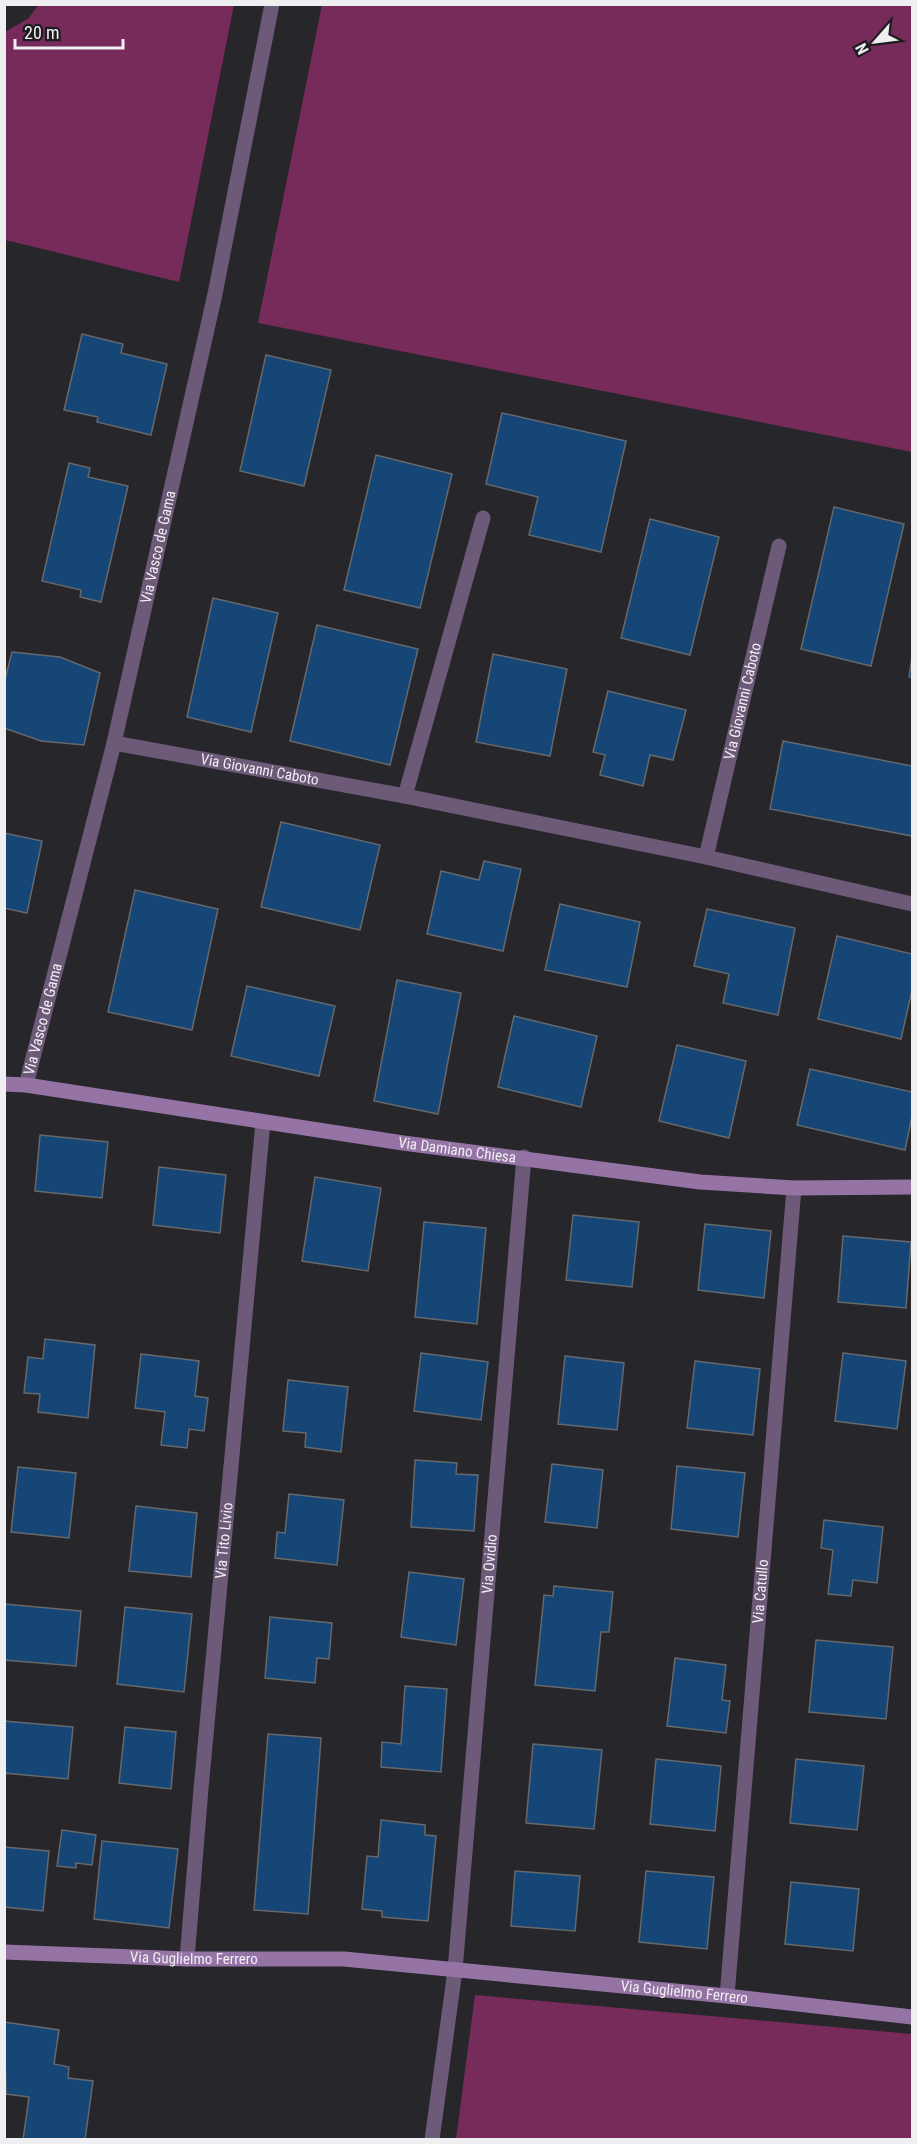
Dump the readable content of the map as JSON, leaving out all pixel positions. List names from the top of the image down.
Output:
{
  "streets": {
    "street": [
      "Via Vasco de Gama",
      "Via Giovanni Caboto",
      "Via Damiano Chiesa",
      "Via Tito Livio",
      "Via Ovidio",
      "Via Catullo",
      "Via Guglielmo Ferrero"
    ]
  },
  "crossings": [
    ["Via Vasco de Gama", "Via Giovanni Caboto"],
    ["Via Vasco de Gama", "Via Damiano Chiesa"],
    ["Via Damiano Chiesa", "Via Tito Livio"],
    ["Via Damiano Chiesa", "Via Ovidio"],
    ["Via Damiano Chiesa", "Via Catullo"],
    ["Via Tito Livio", "Via Guglielmo Ferrero"],
    ["Via Ovidio", "Via Guglielmo Ferrero"],
    ["Via Catullo", "Via Guglielmo Ferrero"]
  ],
  "scale_bar": "20 m",
  "north": "bottom left"
}
